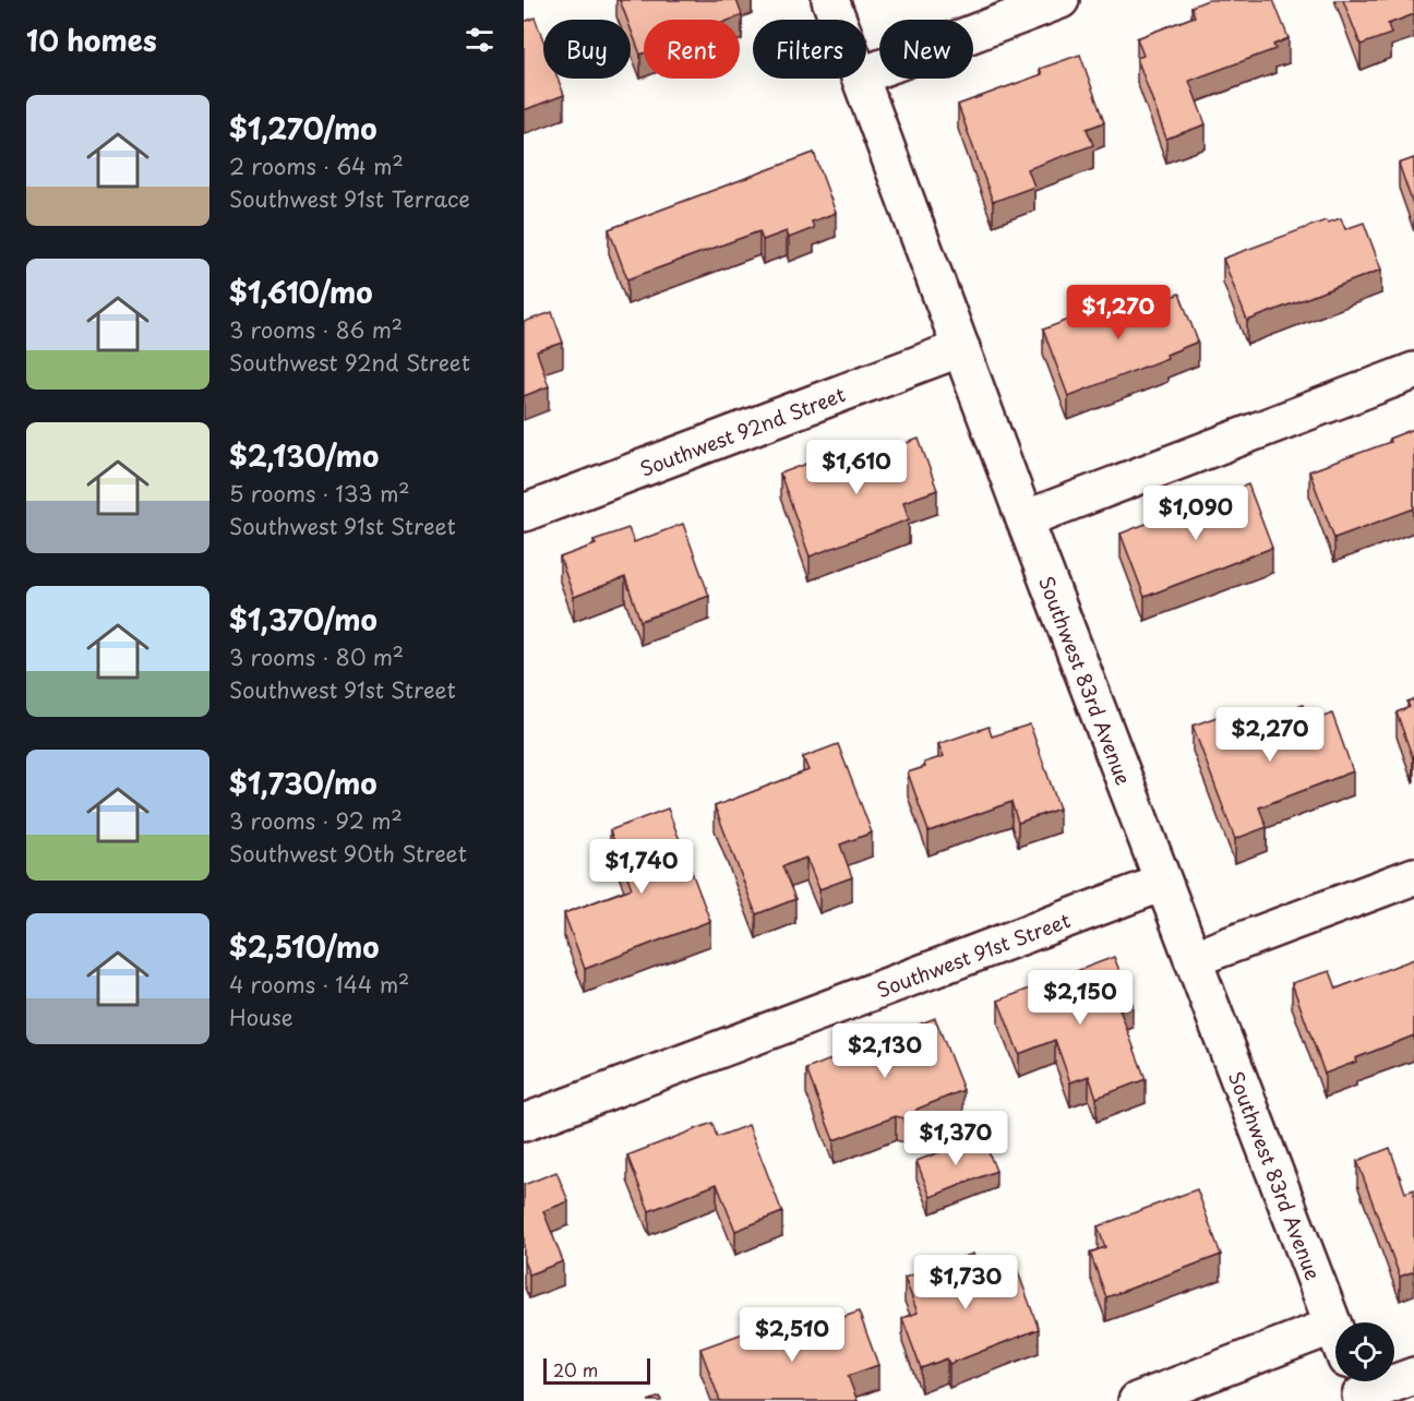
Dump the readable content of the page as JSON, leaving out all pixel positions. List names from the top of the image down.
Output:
{
  "streets": {
    "street": ["Southwest 92nd Street", "Southwest 83rd Avenue", "Southwest 91st Street"]
  },
  "crossings": [
    ["Southwest 92nd Street", "Southwest 83rd Avenue"],
    ["Southwest 83rd Avenue", "Southwest 91st Street"]
  ],
  "scale_bar": "20 m",
  "page": {
    "heading": "10 homes",
    "chip": [
      "Buy",
      "Rent",
      "Filters",
      "New"
    ],
    "list": [
      {
        "name": "$1,270/mo",
        "note": "2 rooms · 64 m² · Southwest 91st Terrace"
      },
      {
        "name": "$1,610/mo",
        "note": "3 rooms · 86 m² · Southwest 92nd Street"
      },
      {
        "name": "$2,130/mo",
        "note": "5 rooms · 133 m² · Southwest 91st Street"
      },
      {
        "name": "$1,370/mo",
        "note": "3 rooms · 80 m² · Southwest 91st Street"
      },
      {
        "name": "$1,730/mo",
        "note": "3 rooms · 92 m² · Southwest 90th Street"
      },
      {
        "name": "$2,510/mo",
        "note": "4 rooms · 144 m² · House"
      }
    ],
    "price": [
      "$1,270",
      "$1,610",
      "$1,090",
      "$2,270",
      "$1,740",
      "$2,150",
      "$2,130",
      "$1,370",
      "$1,730",
      "$2,510"
    ],
    "scale": "20 m"
  }
}
